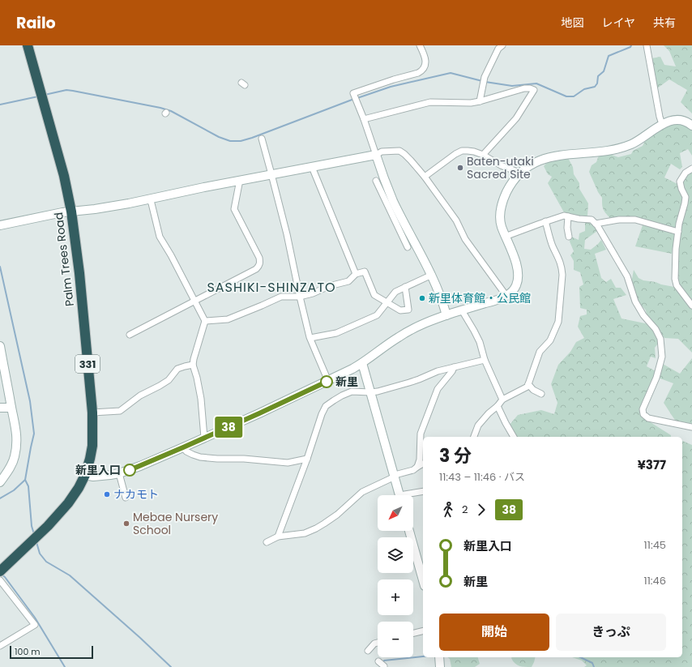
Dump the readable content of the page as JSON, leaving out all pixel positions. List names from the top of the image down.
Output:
{
  "streets": {
    "highway": ["Palm Trees Road", "331"]
  },
  "crossings": [
    ["Palm Trees Road", "331"]
  ],
  "districts": ["SASHIKI-SHINZATO"],
  "places": [
    "Baten-utaki Sacred Site",
    "新里体育館・公民館",
    "新里",
    "新里入口",
    "ナカモト",
    "Mebae Nursery School"
  ],
  "lines": ["bus line 38"],
  "scale_bar": "100 m",
  "north": "bottom left",
  "page": {
    "header": "Railo",
    "nav": ["地図", "レイヤ", "共有"],
    "on_map": "38",
    "heading": ["3 分", "11:43 – 11:46 · バス", "¥377"],
    "legs": ["2", "38"],
    "map_buttons": ["+", "−"],
    "list": [
      {
        "name": "新里入口",
        "value": "11:45"
      },
      {
        "name": "新里",
        "value": "11:46"
      }
    ],
    "buttons": ["開始", "きっぷ"],
    "scale": "100 m"
  }
}
